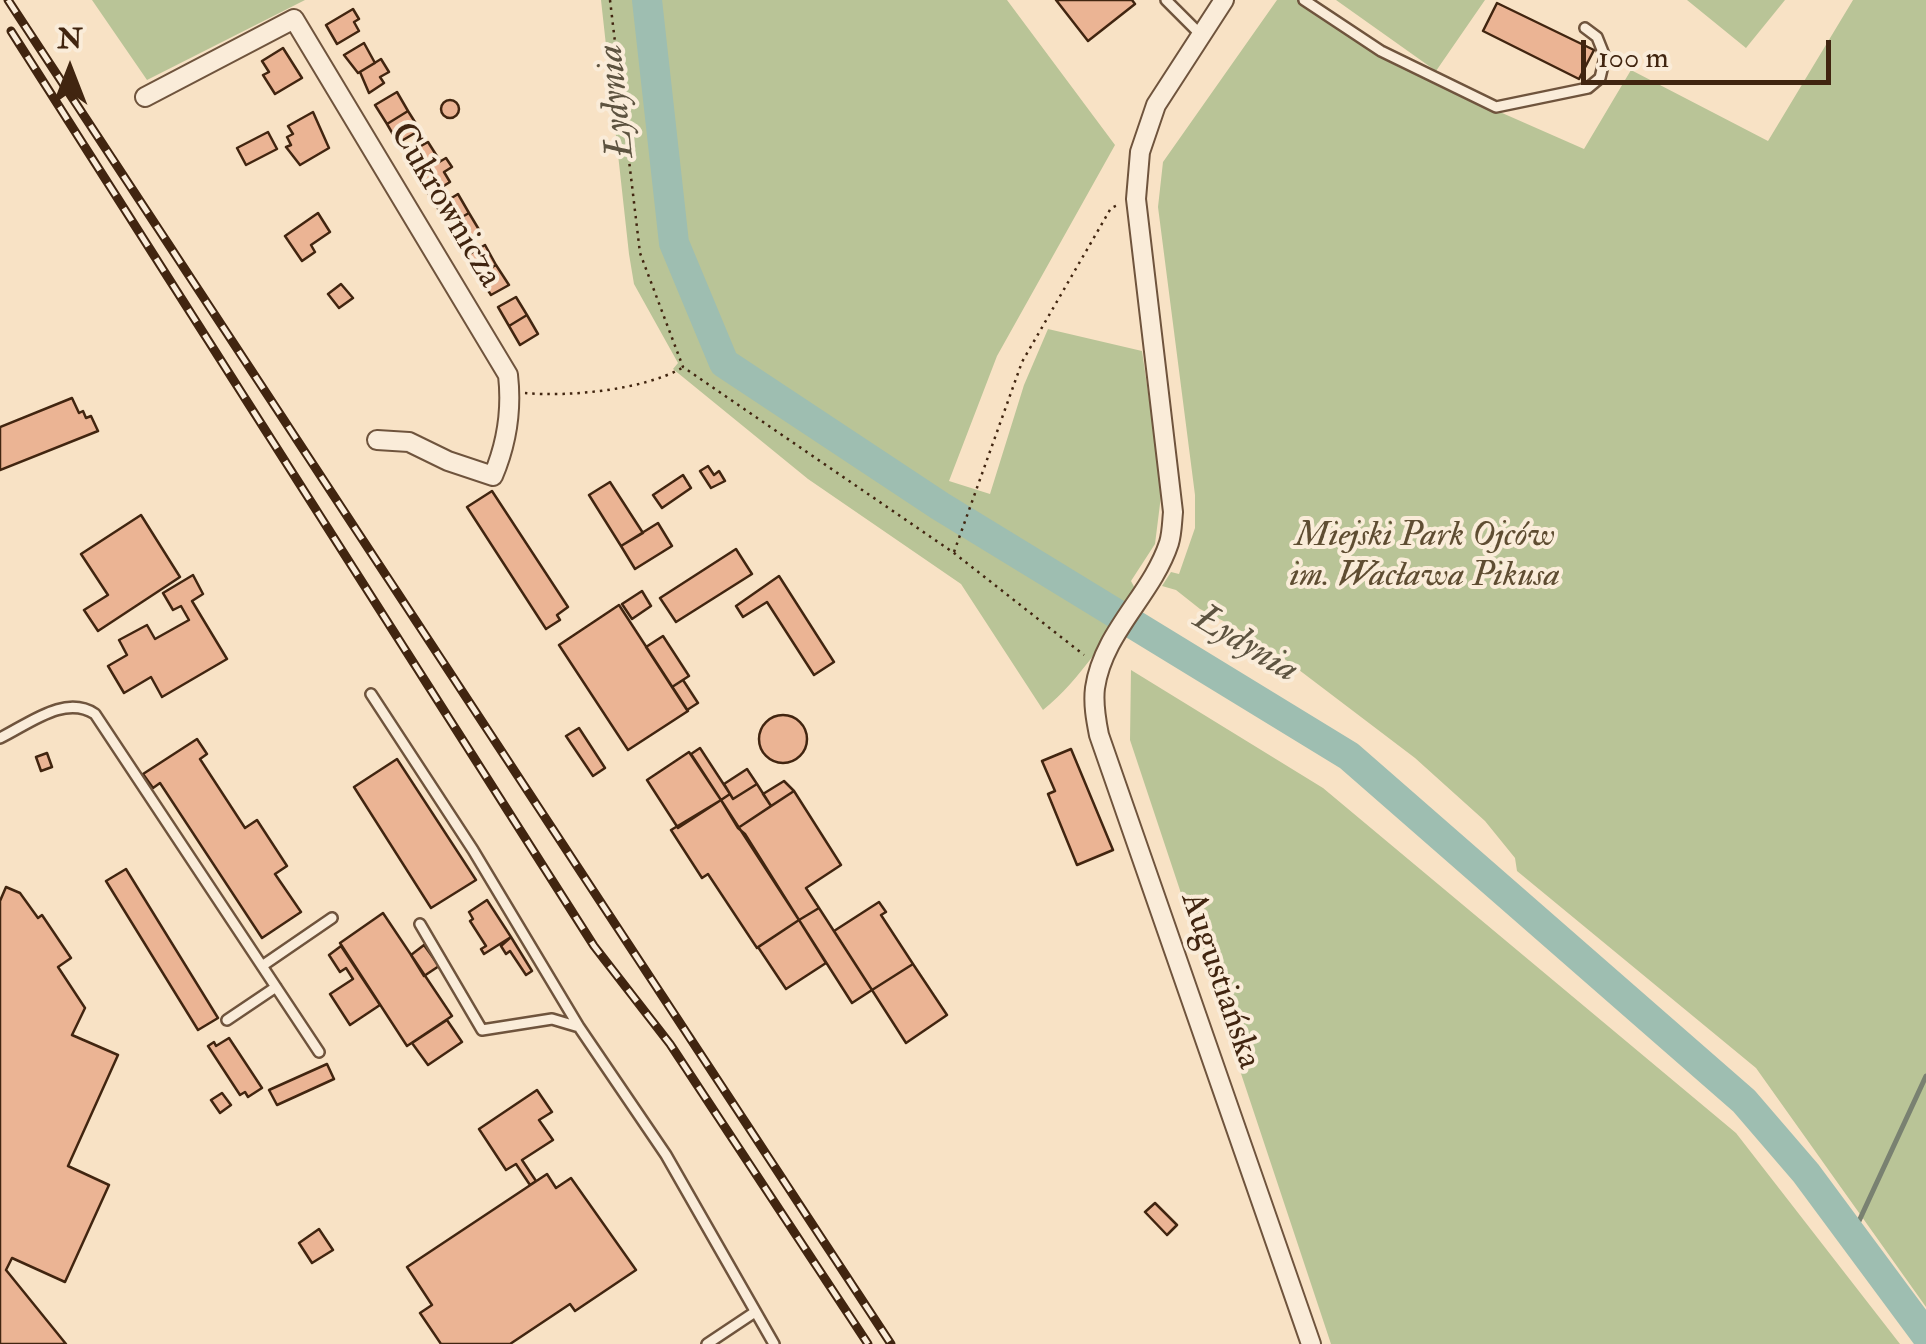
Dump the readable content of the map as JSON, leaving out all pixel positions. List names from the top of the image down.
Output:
{
  "streets": {
    "street": ["Cukrownicza", "Augustiańska"]
  },
  "water": ["Łydynia"],
  "parks": ["Miejski Park Ojców im. Wacława Pikusa"],
  "scale_bar": "100 m",
  "north": "top"
}
